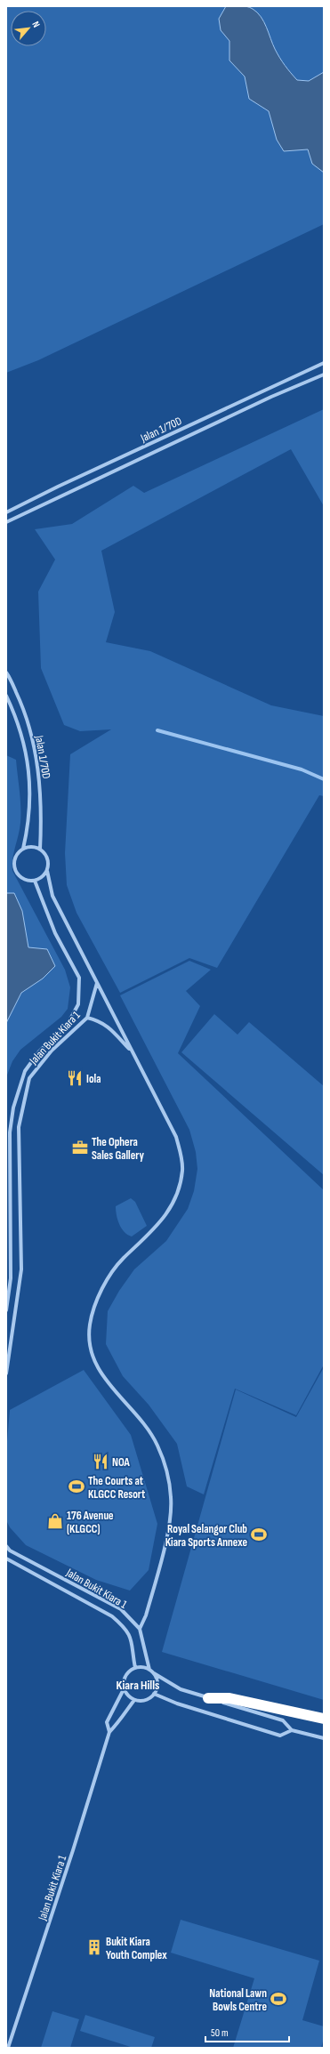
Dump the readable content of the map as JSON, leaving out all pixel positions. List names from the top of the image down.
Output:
{
  "streets": {
    "street": ["Jalan 1/70D", "Jalan Bukit Kiara 1"]
  },
  "crossings": [
    ["Jalan 1/70D", "Jalan Bukit Kiara 1"]
  ],
  "districts": ["Kiara Hills"],
  "places": {
    "restaurant": ["Iola", "NOA"],
    "office": ["The Ophera Sales Gallery"],
    "sports": ["The Courts at KLGCC Resort", "Royal Selangor Club Kiara Sports Annexe", "National Lawn Bowls Centre"],
    "shop": ["176 Avenue (KLGCC)"],
    "building": ["Bukit Kiara Youth Complex"]
  },
  "scale_bar": "50 m",
  "north": "top right"
}
